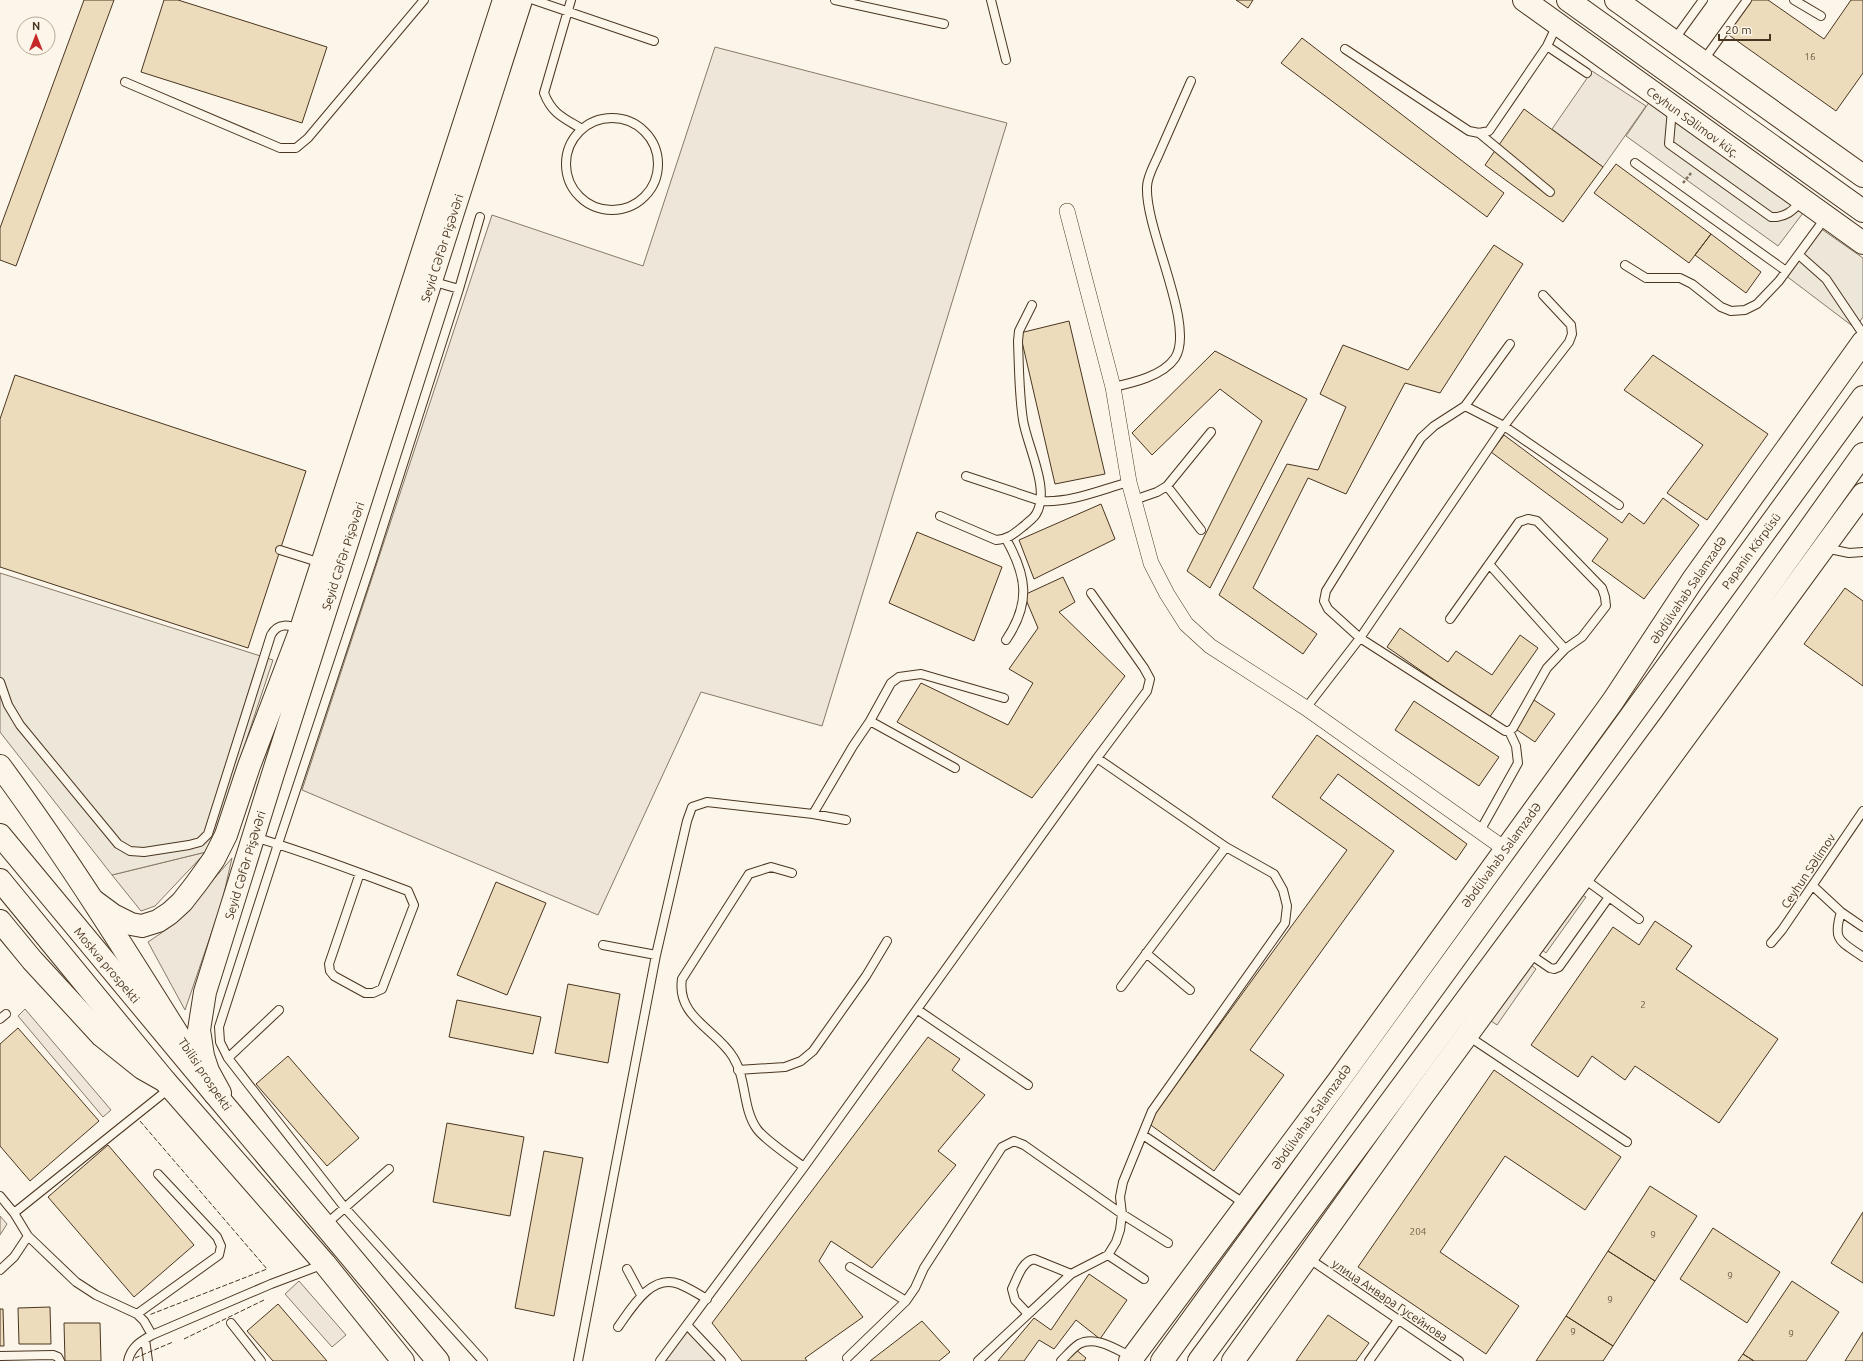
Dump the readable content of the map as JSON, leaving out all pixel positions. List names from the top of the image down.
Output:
{
  "streets": {
    "main road": [
      "Ceyhun Səlimov küç.",
      "Seyid Cəfər Pişəvəri",
      "Papanin Körpüsü",
      "Əbdülvahab Salamzadə",
      "Moskva prospekti",
      "Tbilisi prospekti"
    ],
    "lane": ["Ceyhun Səlimov", "улица Анвара Гусейнова"]
  },
  "crossings": [
    ["Seyid Cəfər Pişəvəri", "Tbilisi prospekti"],
    ["Papanin Körpüsü", "Əbdülvahab Salamzadə"],
    ["Moskva prospekti", "Tbilisi prospekti"]
  ],
  "house_numbers": [
    "16",
    "2",
    "204",
    "9",
    "9",
    "9",
    "9",
    "9"
  ],
  "scale_bar": "20 m",
  "north": "top"
}
